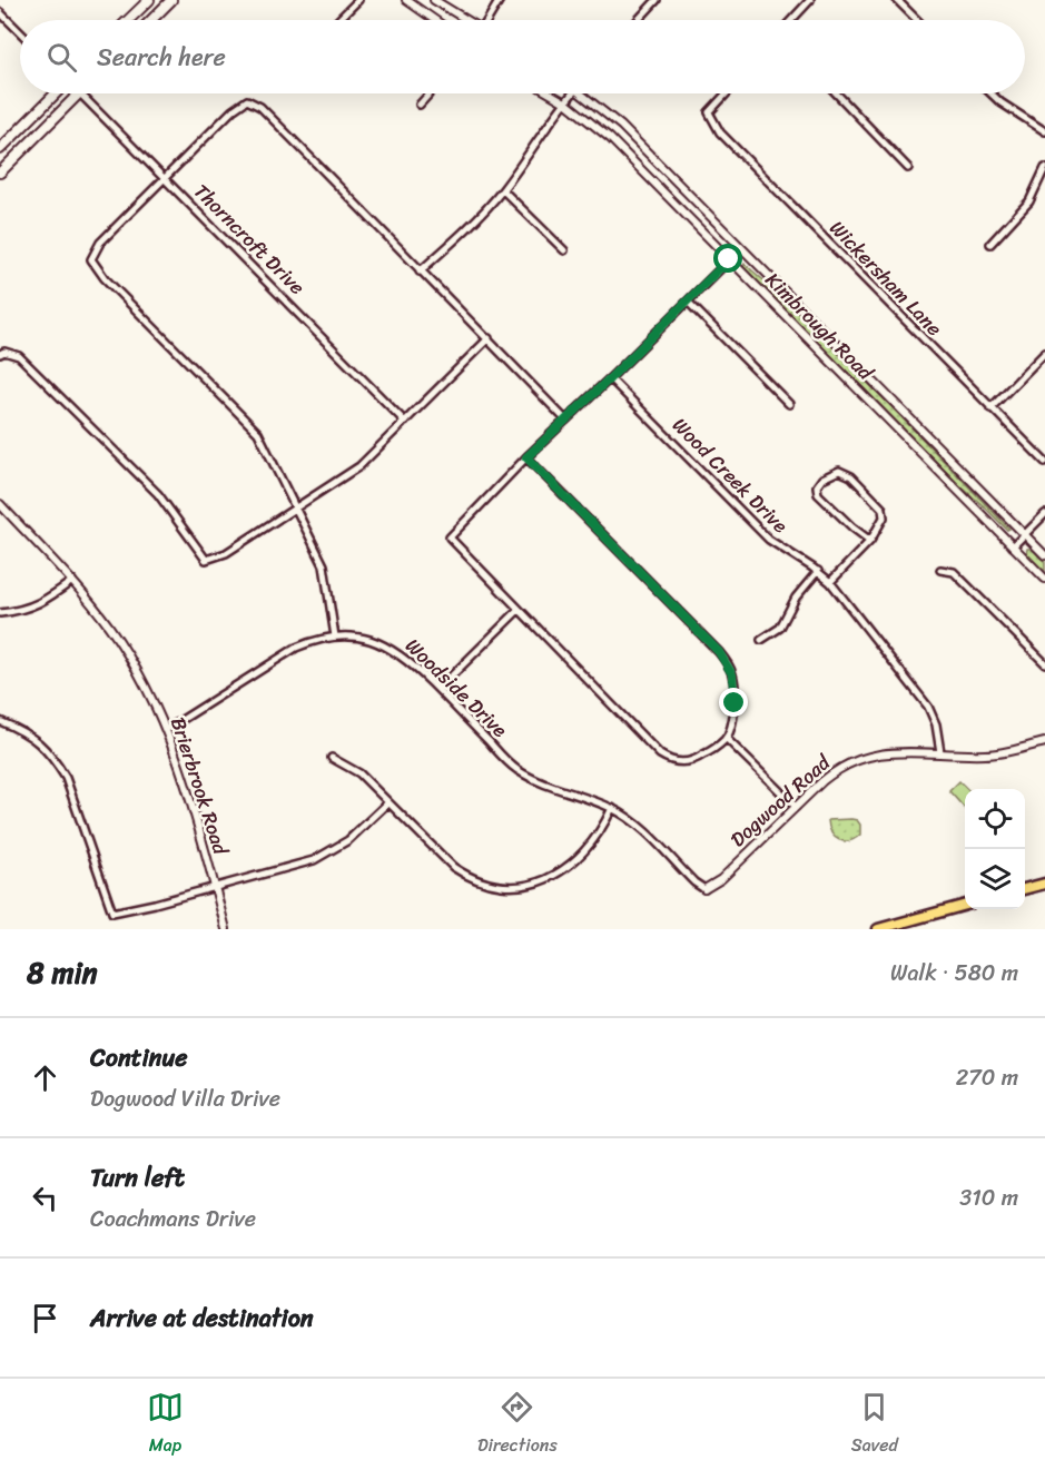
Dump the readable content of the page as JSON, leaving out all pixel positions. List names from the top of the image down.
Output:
{
  "streets": {
    "street": [
      "Thorncroft Drive",
      "Wickersham Lane",
      "Kimbrough Road",
      "Wood Creek Drive",
      "Woodside Drive",
      "Brierbrook Road",
      "Dogwood Road"
    ]
  },
  "crossings": [
    ["Wood Creek Drive", "Dogwood Road"],
    ["Woodside Drive", "Brierbrook Road"],
    ["Woodside Drive", "Dogwood Road"]
  ],
  "page": {
    "search": "Search here",
    "heading": ["8 min", "Walk · 580 m"],
    "list": [
      ["Continue", "Dogwood Villa Drive", "270 m"],
      ["Turn left", "Coachmans Drive", "310 m"],
      "Arrive at destination"
    ],
    "nav": ["Map", "Directions", "Saved"]
  }
}
